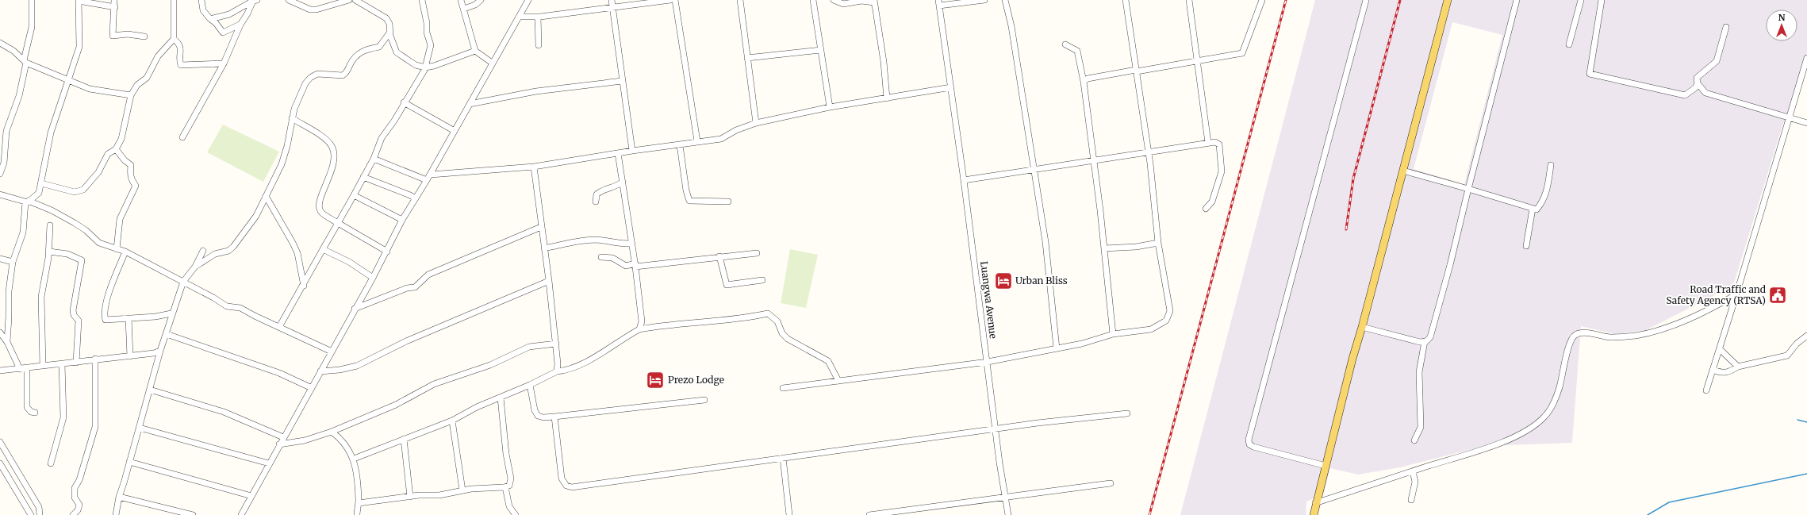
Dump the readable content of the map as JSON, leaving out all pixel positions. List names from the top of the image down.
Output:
{
  "streets": {
    "street": ["Luangwa Avenue"]
  },
  "places": {
    "hotel": ["Urban Bliss", "Prezo Lodge"],
    "public building": ["Road Traffic and Safety Agency (RTSA)"]
  },
  "north": "top"
}
